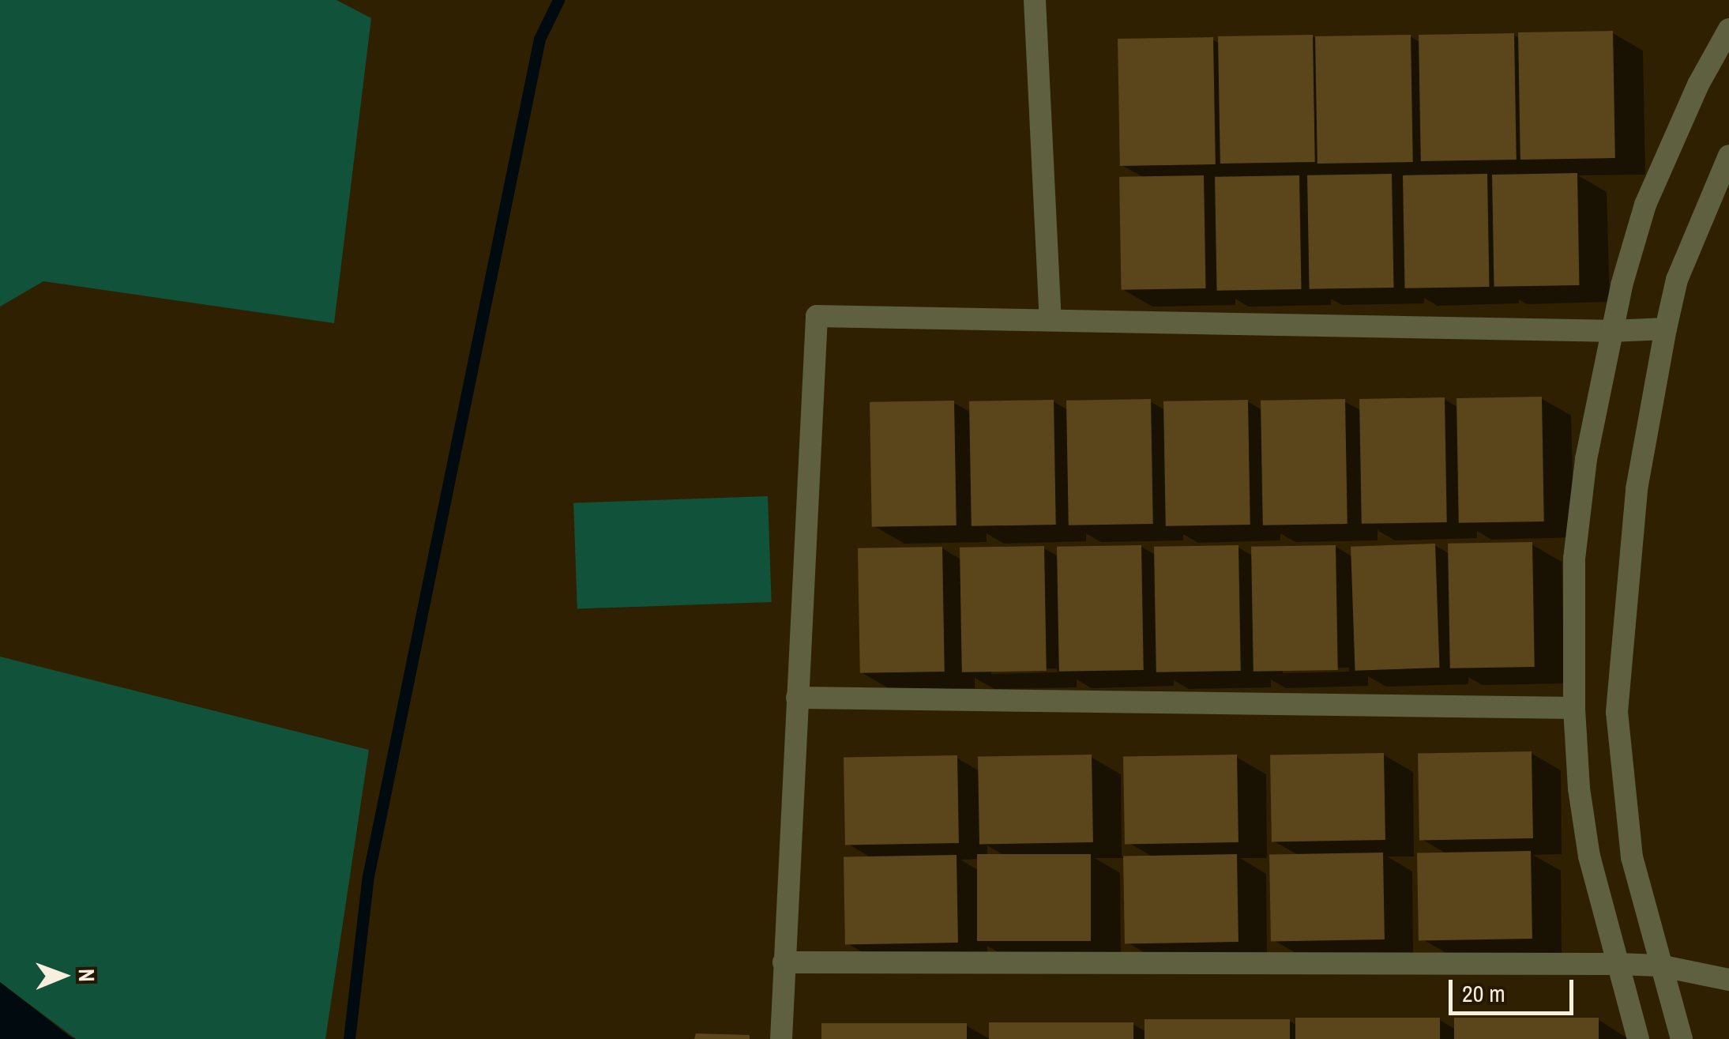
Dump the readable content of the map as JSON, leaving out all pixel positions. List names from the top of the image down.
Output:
{
  "scale_bar": "20 m",
  "north": "right"
}
